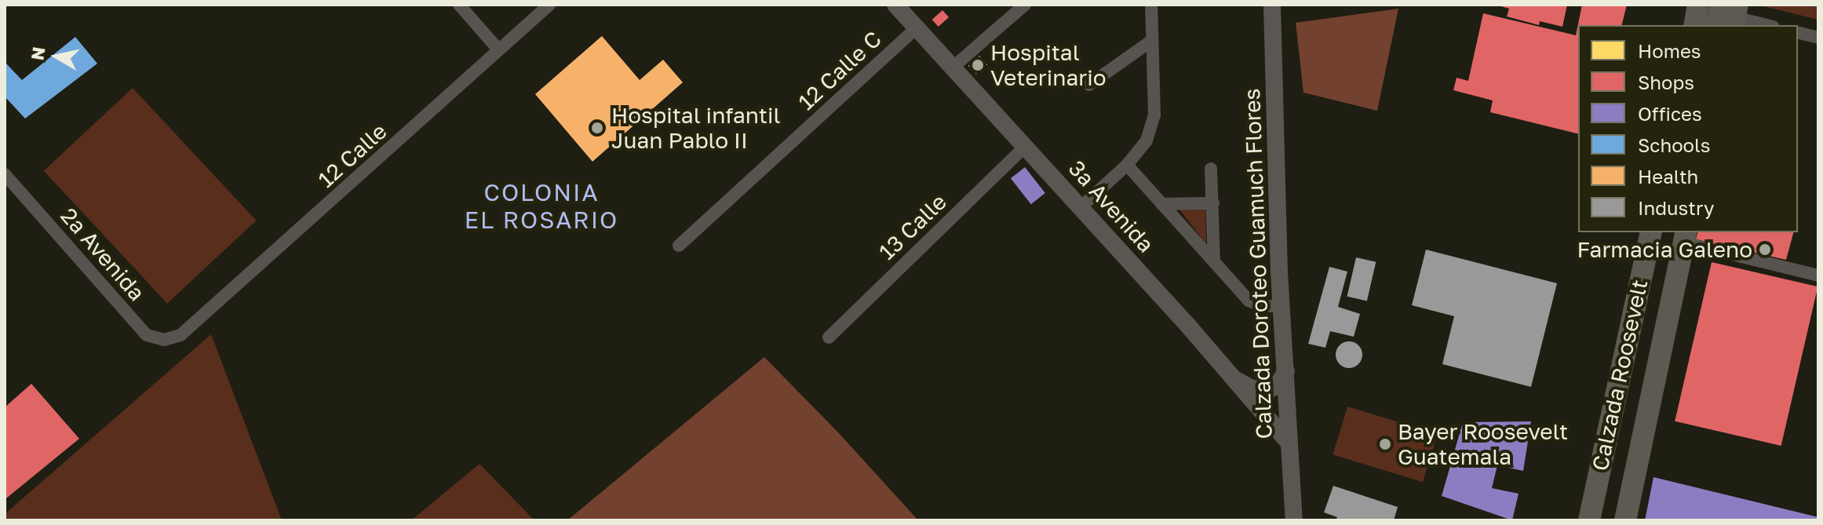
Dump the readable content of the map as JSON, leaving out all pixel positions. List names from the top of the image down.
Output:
{
  "streets": {
    "highway": ["Calzada Roosevelt"],
    "main road": ["3a Avenida", "Calzada Doroteo Guamuch Flores"],
    "street": [
      "12 Calle C",
      "12 Calle",
      "13 Calle",
      "2a Avenida"
    ]
  },
  "crossings": [
    ["12 Calle C", "3a Avenida"],
    ["12 Calle", "2a Avenida"],
    ["3a Avenida", "13 Calle"],
    ["3a Avenida", "Calzada Doroteo Guamuch Flores"]
  ],
  "districts": ["COLONIA EL ROSARIO"],
  "places": [
    "Hospital Veterinario",
    "Hospital infantil Juan Pablo II",
    "Farmacia Galeno",
    "Bayer Roosevelt Guatemala"
  ],
  "legend": [
    "Homes",
    "Shops",
    "Offices",
    "Schools",
    "Health",
    "Industry"
  ],
  "north": "left"
}
